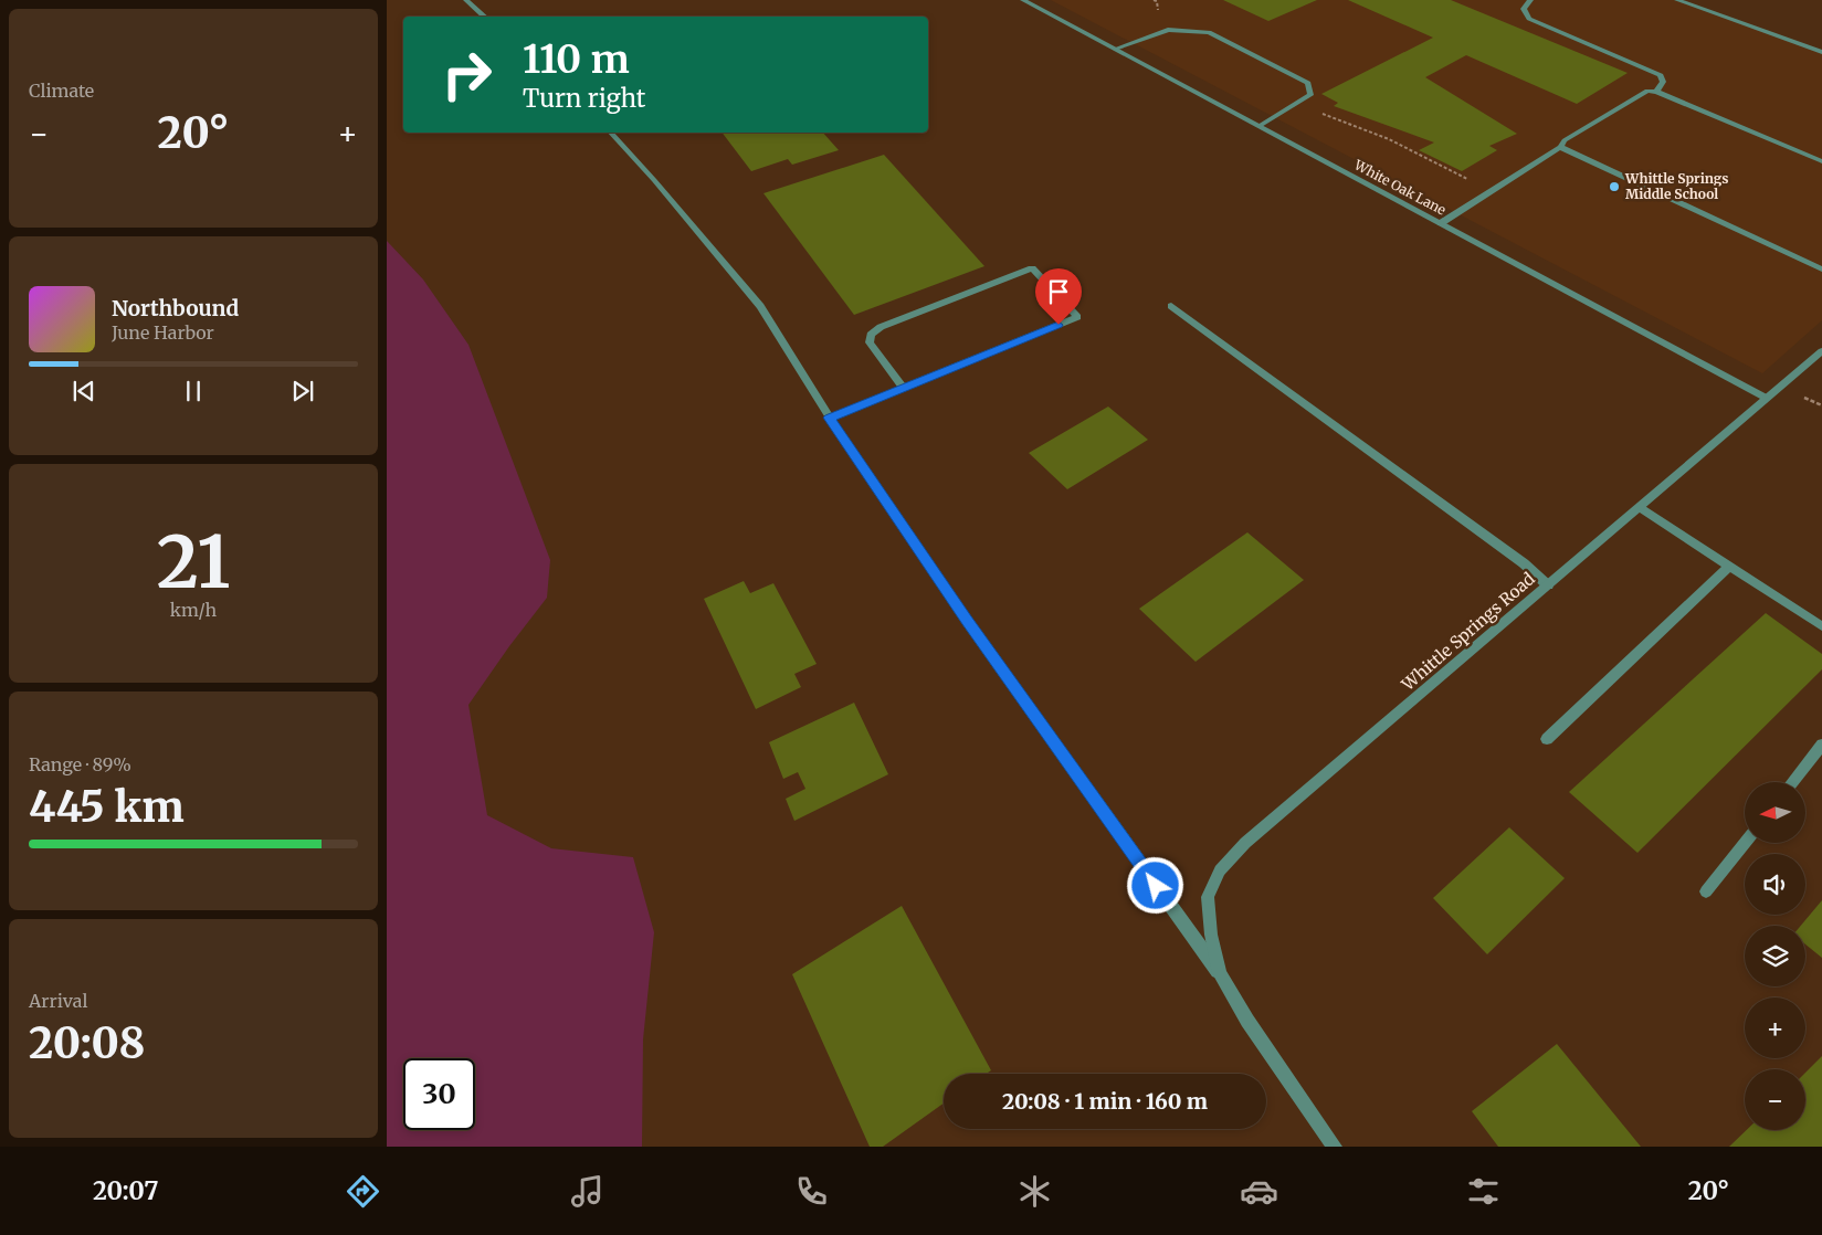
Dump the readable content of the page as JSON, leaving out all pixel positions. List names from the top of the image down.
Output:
{
  "streets": {
    "street": ["White Oak Lane", "Whittle Springs Road"]
  },
  "crossings": [
    ["White Oak Lane", "Whittle Springs Road"]
  ],
  "places": ["Whittle Springs Middle School"],
  "north": "left",
  "page": {
    "tile": [
      "Climate",
      ["21", "km/h"],
      ["Range · 89%", "445 km"],
      ["Arrival", "20:08"]
    ],
    "turn": ["110 m", "Turn right"],
    "heat": ["−", "20°", "+"],
    "song": ["Northbound", "June Harbor"],
    "map_buttons": ["+", "−"],
    "limit": "30",
    "trip": "20:08 · 1 min · 160 m",
    "tabs": ["20:07", "20°"]
  }
}
